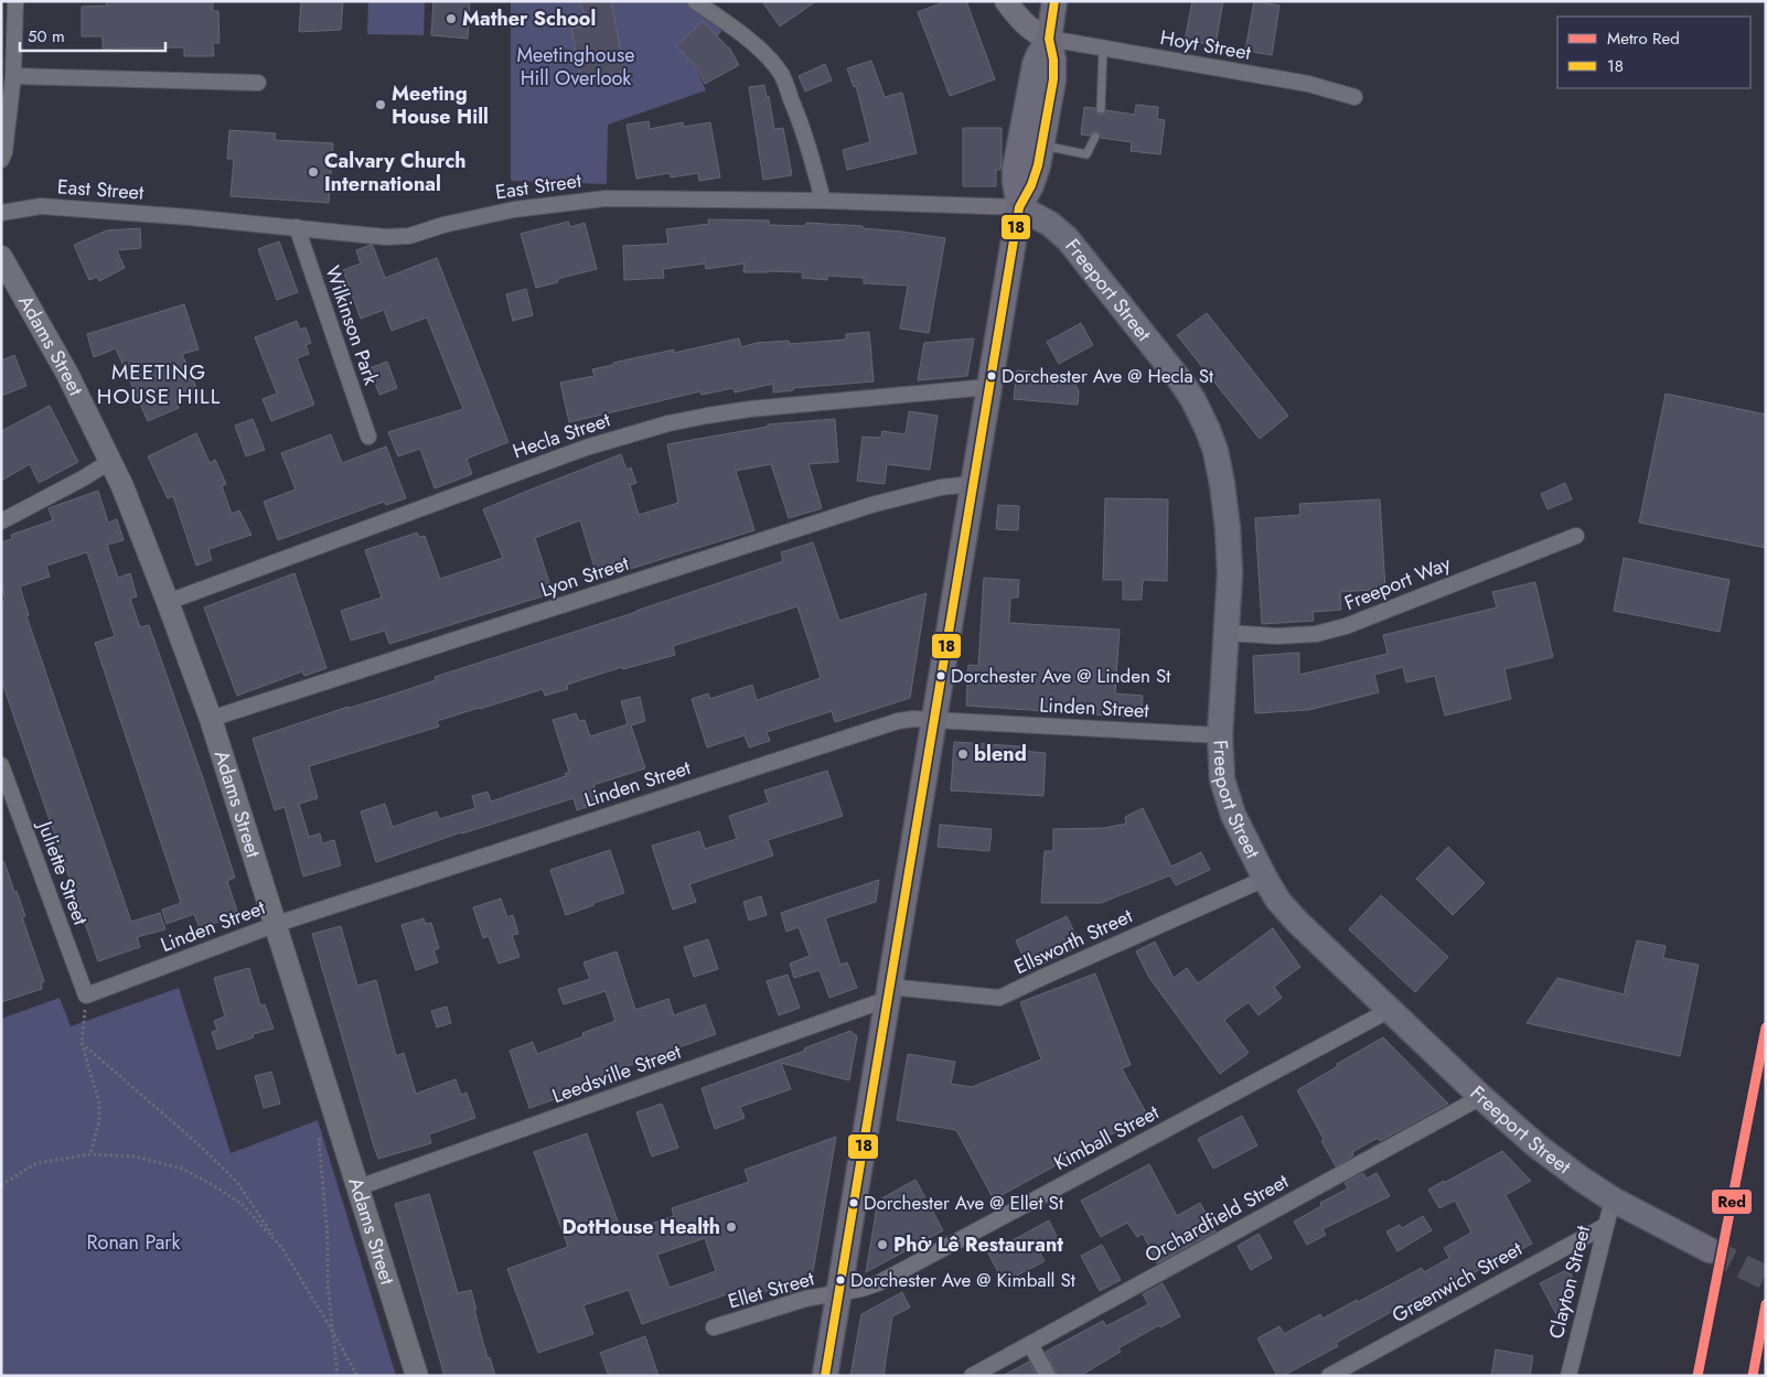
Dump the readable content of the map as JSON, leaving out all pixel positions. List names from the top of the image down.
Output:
{
  "streets": {
    "main road": ["Freeport Street", "Adams Street"],
    "street": [
      "Hoyt Street",
      "East Street",
      "Wilkinson Park",
      "Hecla Street",
      "Lyon Street",
      "Freeport Way",
      "Linden Street",
      "Juliette Street",
      "Ellsworth Street",
      "Leedsville Street",
      "Kimball Street",
      "Orchardfield Street",
      "Greenwich Street",
      "Clayton Street",
      "Ellet Street"
    ]
  },
  "crossings": [
    ["East Street", "Freeport Street"],
    ["East Street", "Wilkinson Park"],
    ["Freeport Street", "Freeport Way"],
    ["Freeport Street", "Linden Street"],
    ["Freeport Street", "Ellsworth Street"],
    ["Freeport Street", "Kimball Street"],
    ["Freeport Street", "Orchardfield Street"],
    ["Freeport Street", "Clayton Street"],
    ["Adams Street", "Hecla Street"],
    ["Adams Street", "Lyon Street"],
    ["Adams Street", "Linden Street"],
    ["Adams Street", "Leedsville Street"],
    ["Linden Street", "Juliette Street"],
    ["Ellsworth Street", "Leedsville Street"],
    ["Kimball Street", "Ellet Street"],
    ["Greenwich Street", "Clayton Street"]
  ],
  "districts": ["MEETING HOUSE HILL"],
  "parks": ["Meetinghouse Hill Overlook", "Ronan Park"],
  "places": [
    "Mather School",
    "Meeting House Hill",
    "Calvary Church International",
    "Dorchester Ave @ Hecla St",
    "Dorchester Ave @ Linden St",
    "blend",
    "Dorchester Ave @ Ellet St",
    "DotHouse Health",
    "Phở Lê Restaurant",
    "Dorchester Ave @ Kimball St"
  ],
  "lines": ["transit line 18", "metro line Red"],
  "legend": ["Metro Red", "18"],
  "scale_bar": "50 m"
}
